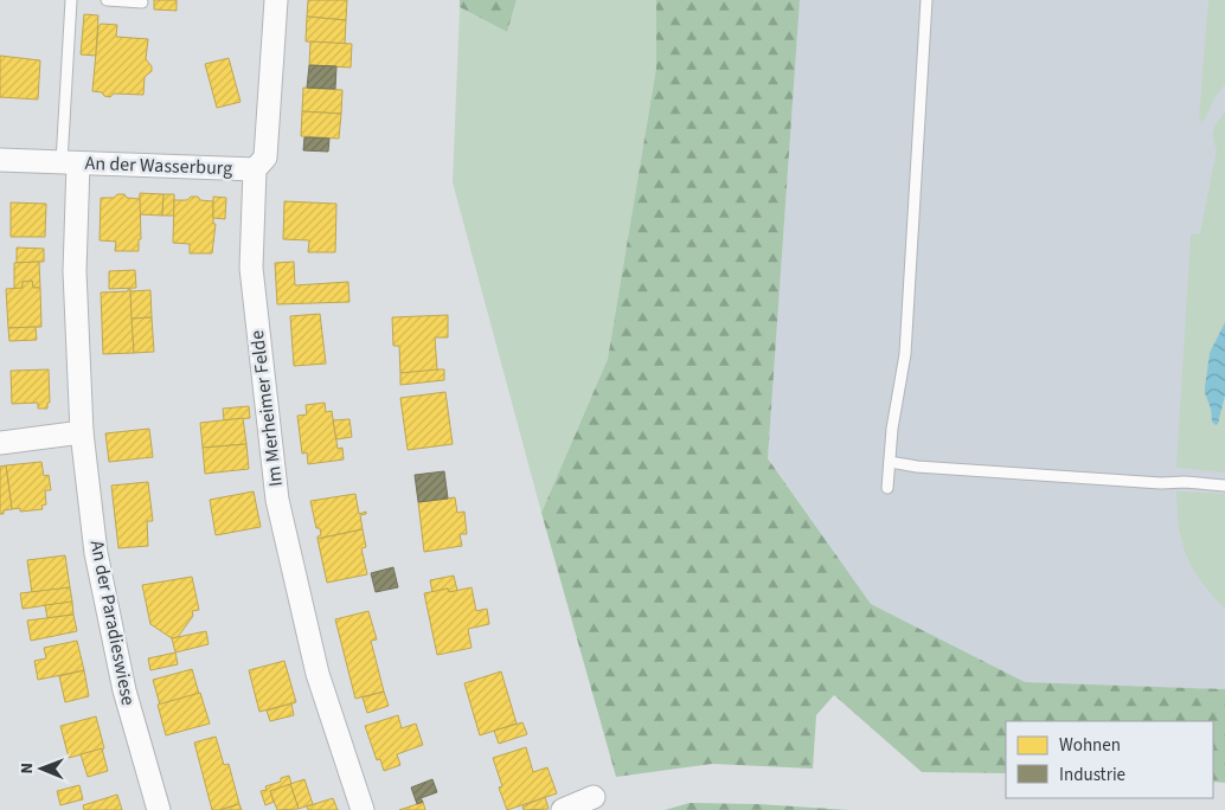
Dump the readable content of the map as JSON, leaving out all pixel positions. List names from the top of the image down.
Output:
{
  "streets": {
    "street": ["An der Wasserburg", "Im Merheimer Felde", "An der Paradieswiese"]
  },
  "crossings": [
    ["An der Wasserburg", "Im Merheimer Felde"],
    ["An der Wasserburg", "An der Paradieswiese"]
  ],
  "legend": ["Wohnen", "Industrie"],
  "north": "left"
}
